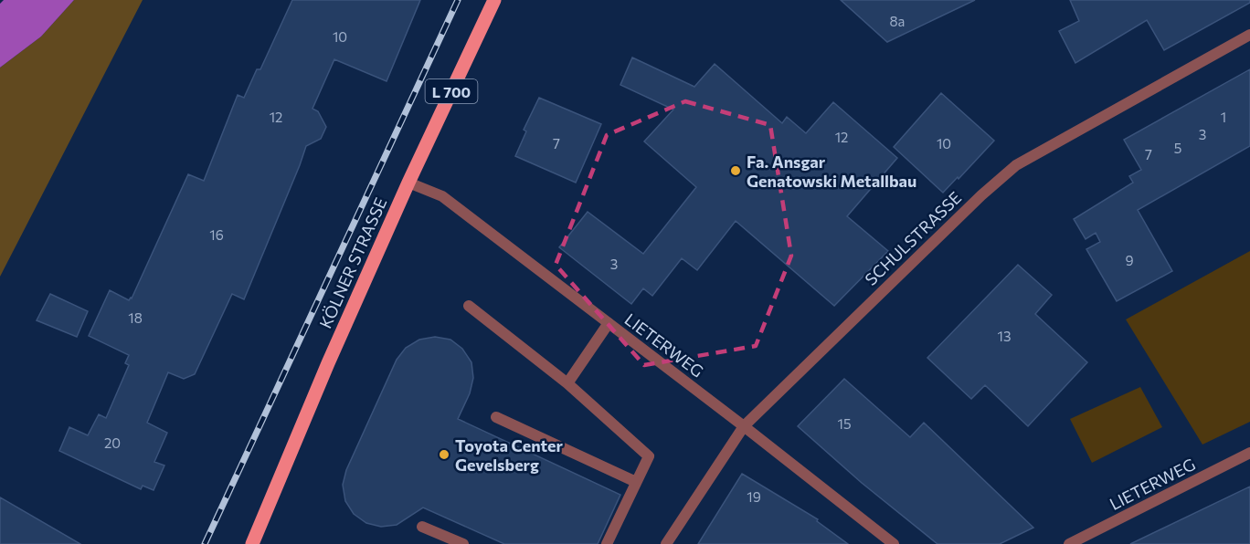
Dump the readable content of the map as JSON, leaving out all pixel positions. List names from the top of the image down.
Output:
{
  "streets": {
    "main road": ["L 700", "KÖLNER STRASSE"],
    "street": ["SCHULSTRASSE", "LIETERWEG"]
  },
  "crossings": [
    ["SCHULSTRASSE", "LIETERWEG"],
    ["KÖLNER STRASSE", "LIETERWEG"]
  ],
  "places": ["Fa. Ansgar Genatowski Metallbau", "Toyota Center Gevelsberg"],
  "house_numbers": [
    "8a",
    "10",
    "12",
    "1",
    "3",
    "12",
    "7",
    "10",
    "5",
    "7",
    "16",
    "9",
    "3",
    "18",
    "13",
    "15",
    "20",
    "19"
  ]
}
